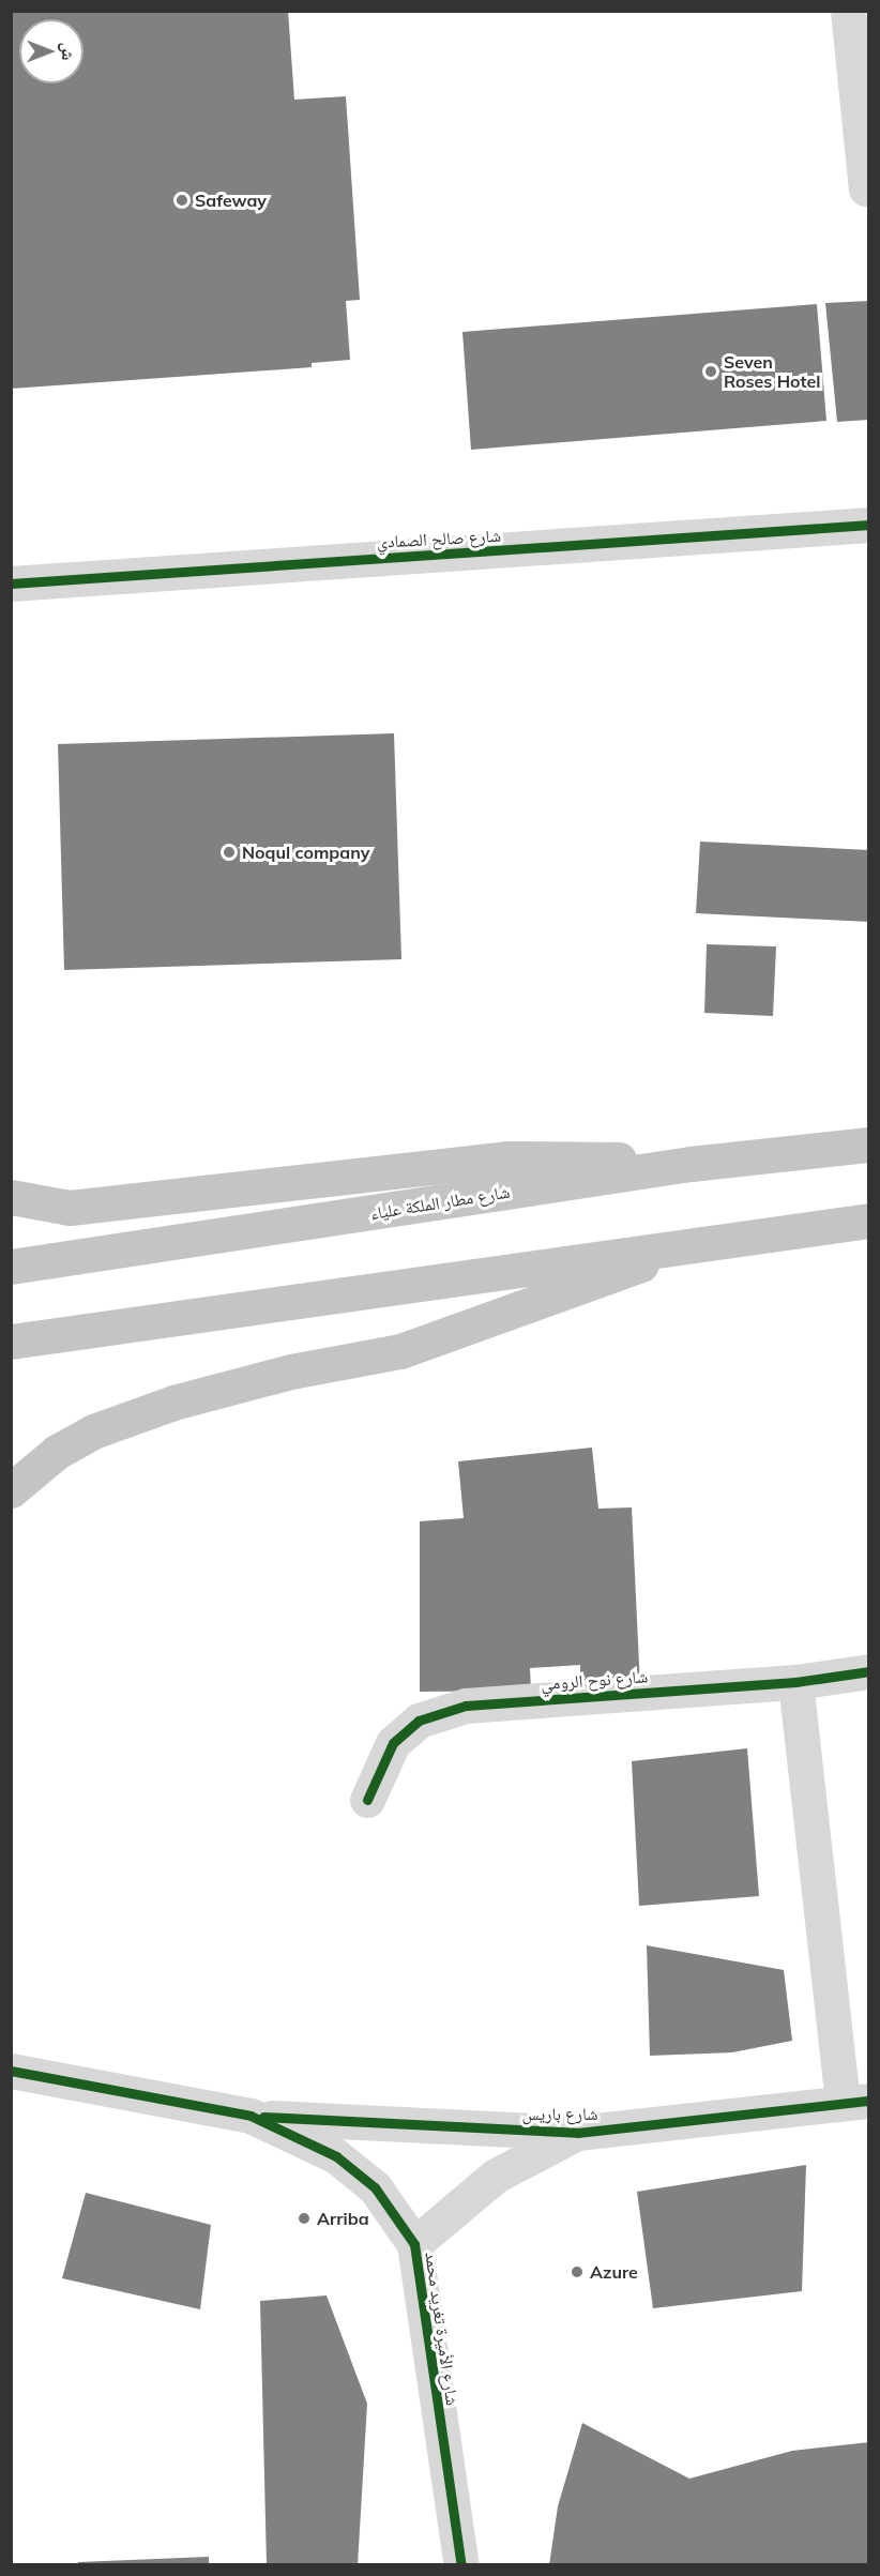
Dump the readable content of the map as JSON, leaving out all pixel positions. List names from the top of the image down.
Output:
{
  "streets": {
    "highway": ["شارع مطار الملكة علياء"],
    "street": [
      "شارع صالح الصمادي",
      "شارع نوح الرومي",
      "شارع باريس",
      "شارع الأميرة تغريد محمد"
    ]
  },
  "crossings": [
    ["شارع باريس", "شارع الأميرة تغريد محمد"]
  ],
  "places": [
    "Safeway",
    "Seven Roses Hotel",
    "Noqul company",
    "Arriba",
    "Azure"
  ],
  "north": "right"
}
